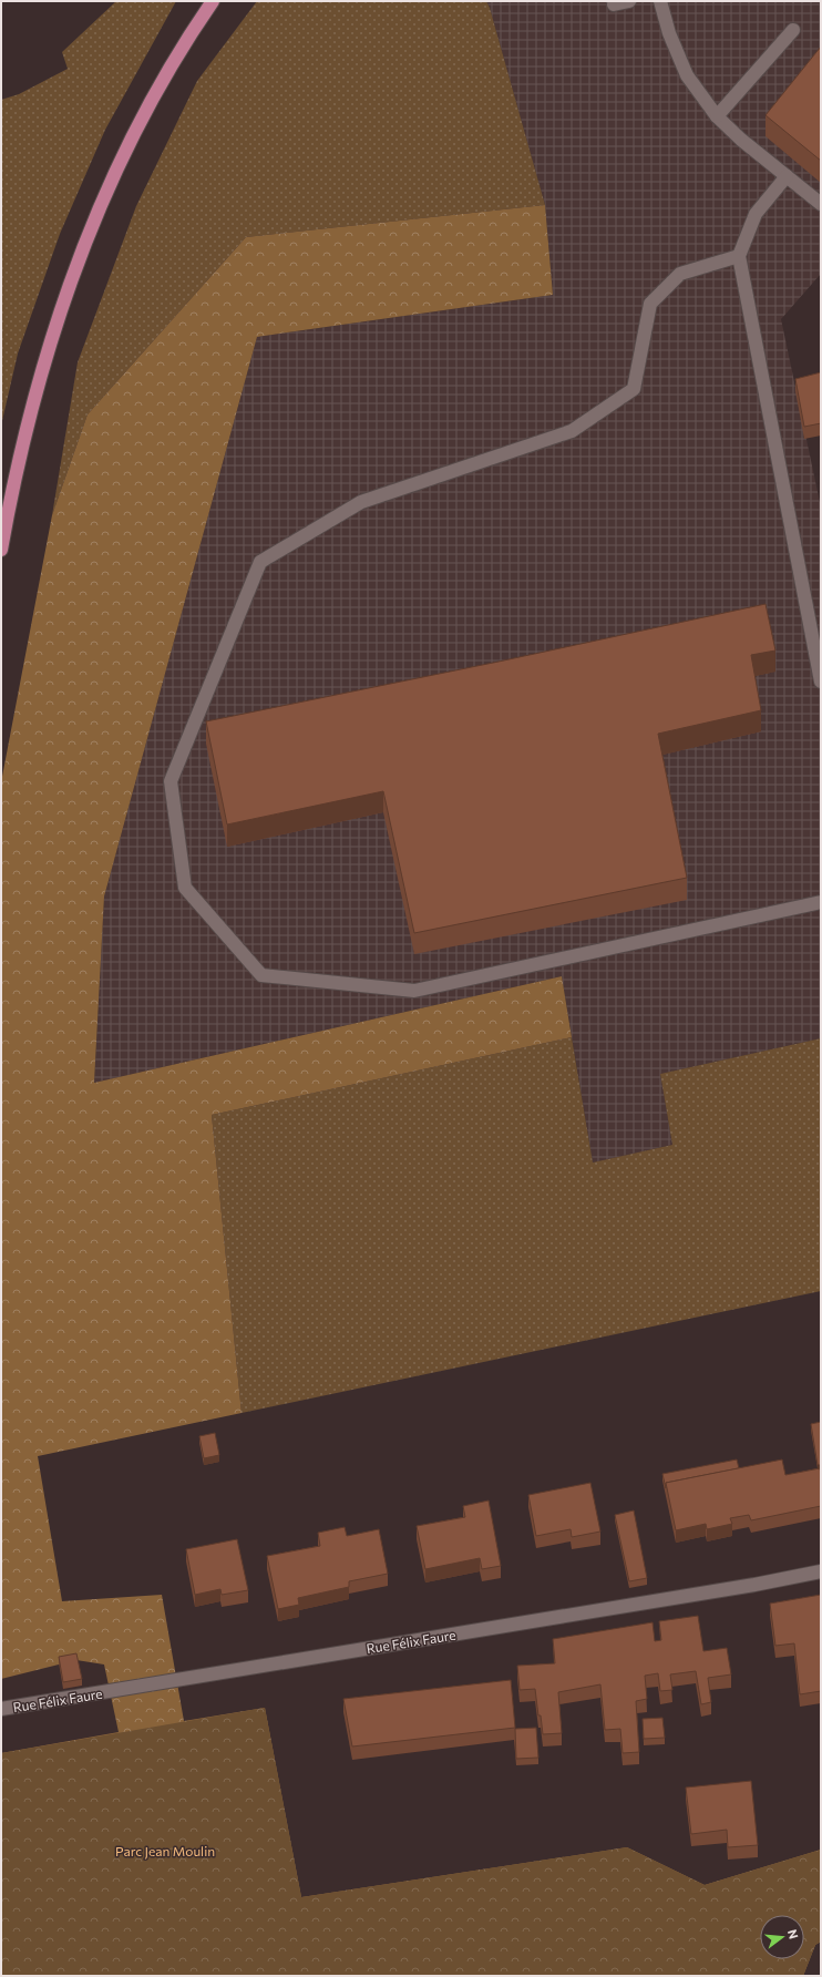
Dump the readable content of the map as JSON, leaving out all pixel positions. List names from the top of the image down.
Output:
{
  "streets": {
    "street": ["Rue Félix Faure"]
  },
  "parks": ["Parc Jean Moulin"],
  "north": "right"
}
